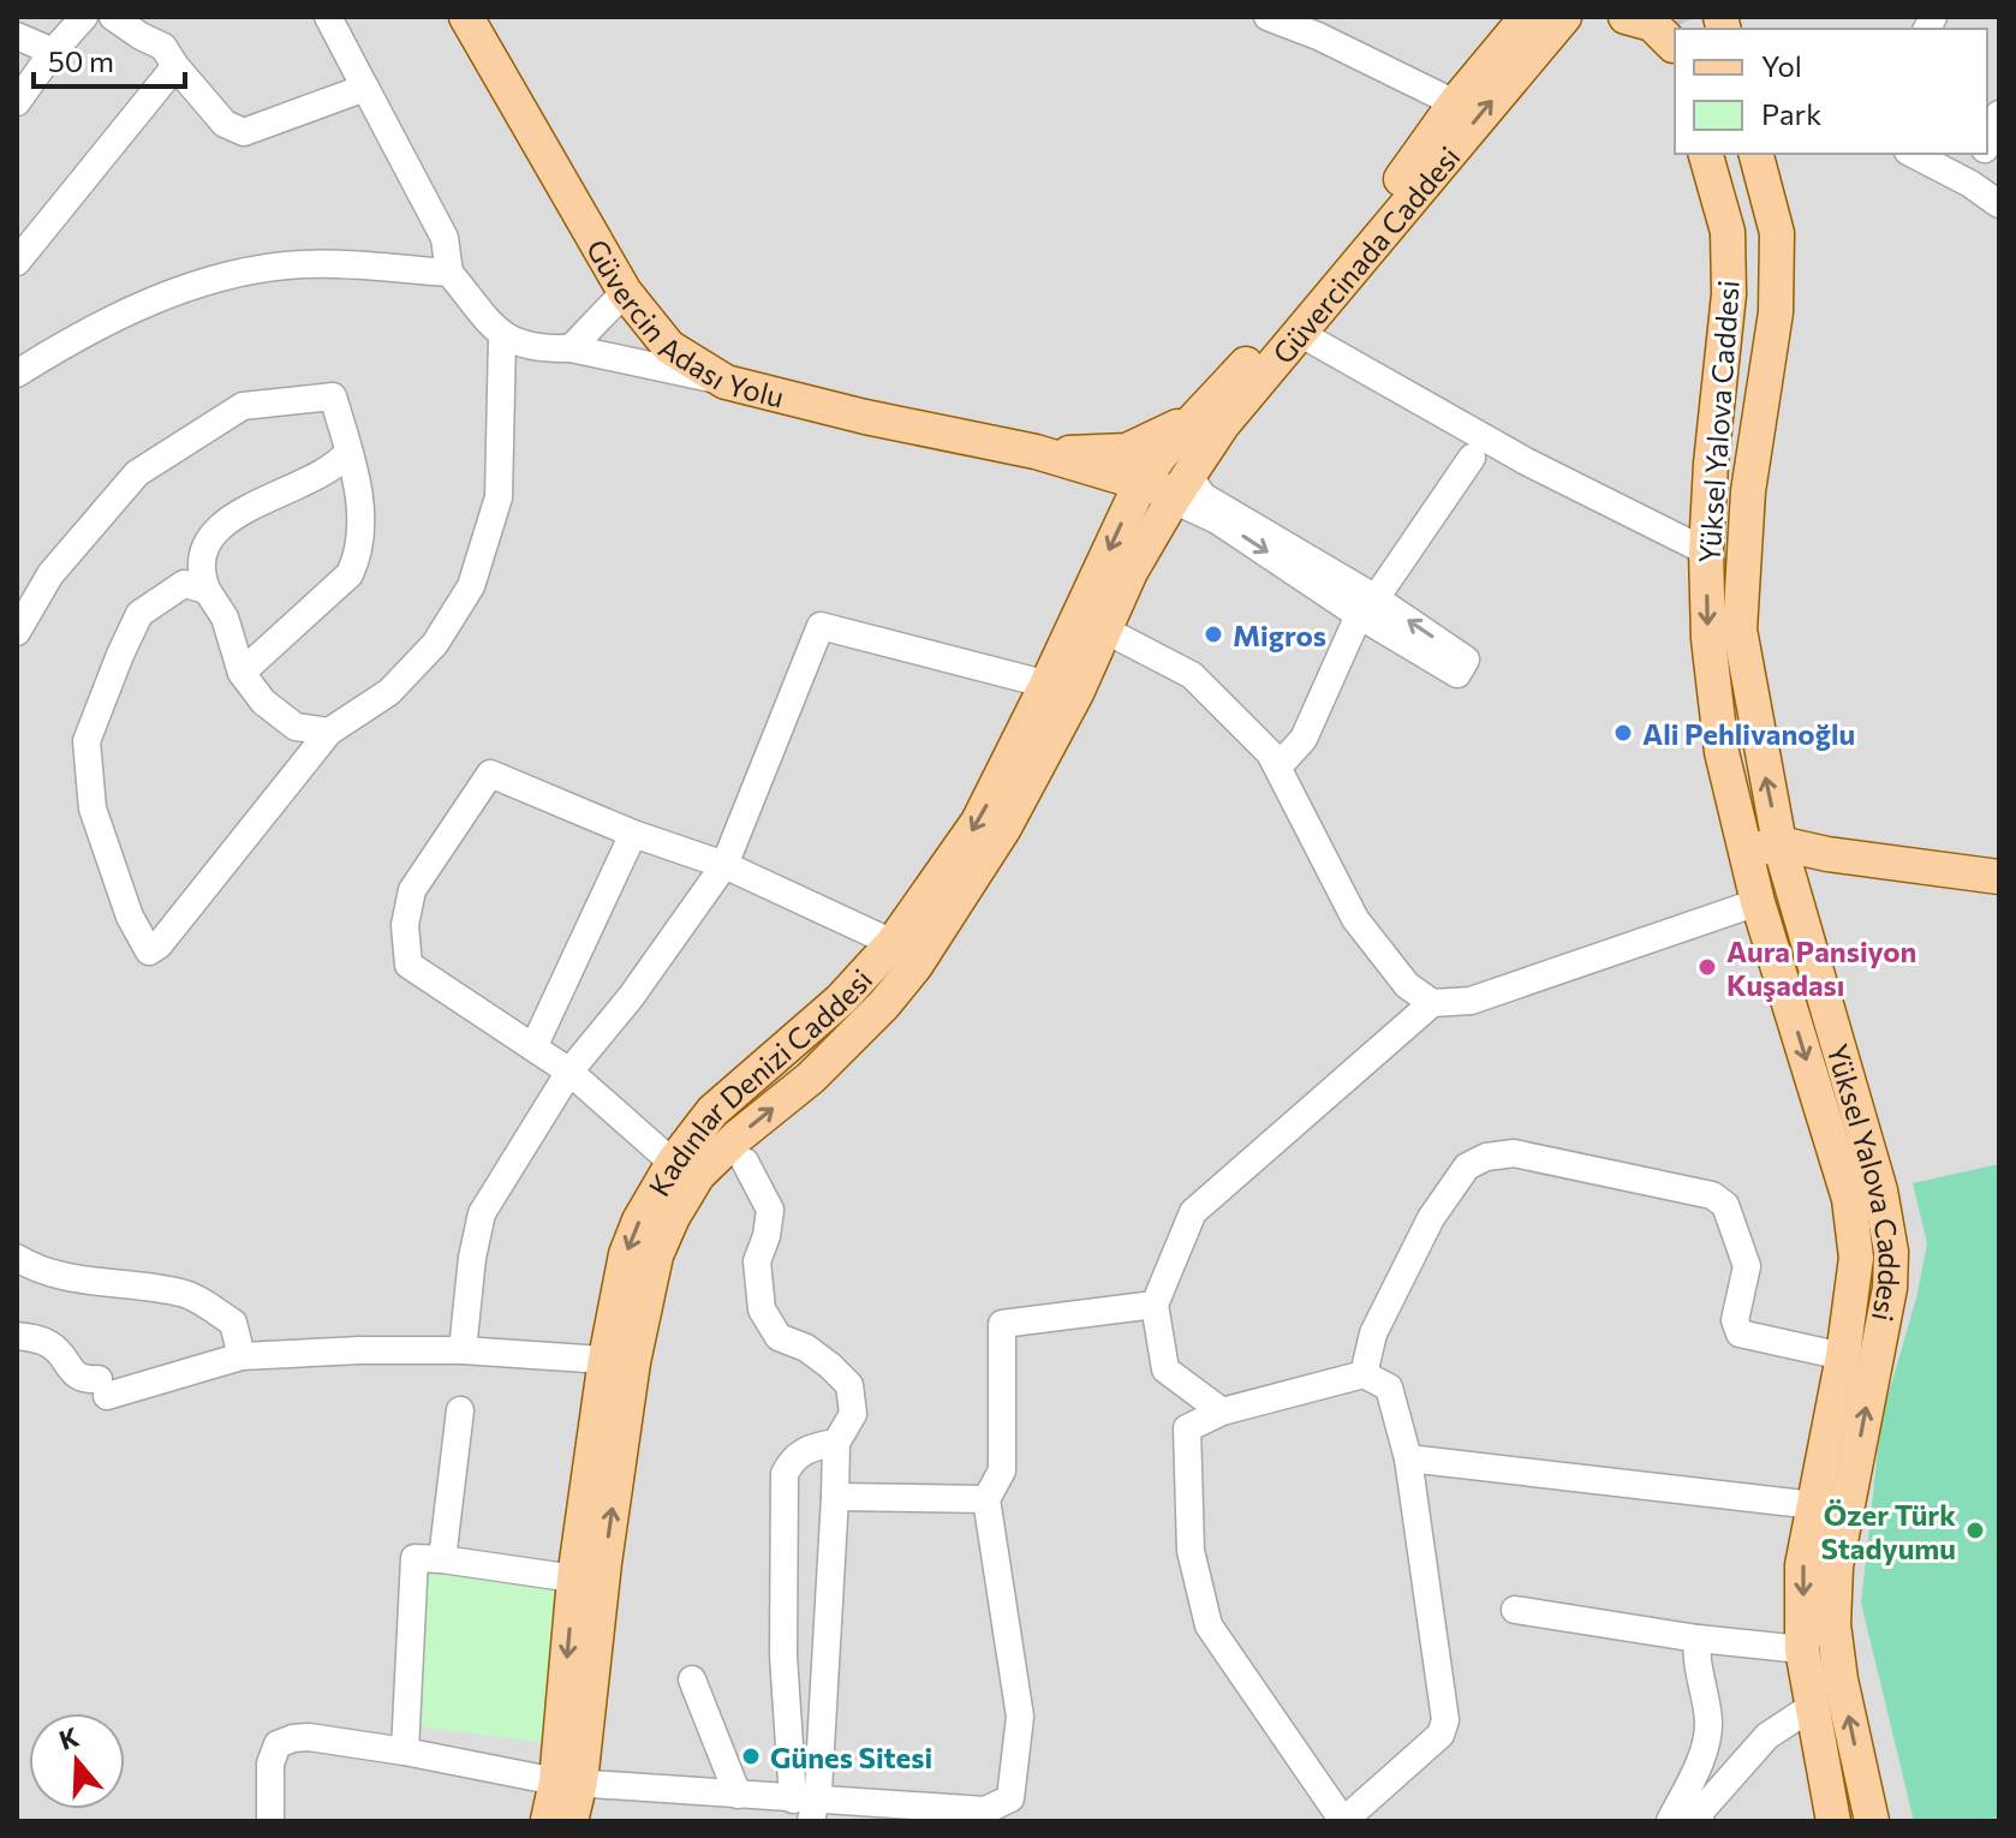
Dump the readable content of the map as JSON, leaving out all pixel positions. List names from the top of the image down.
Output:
{
  "streets": {
    "main road": [
      "Güvercinada Caddesi",
      "Güvercin Adası Yolu",
      "Yüksel Yalova Caddesi",
      "Kadınlar Denizi Caddesi"
    ]
  },
  "crossings": [
    ["Güvercinada Caddesi", "Güvercin Adası Yolu"],
    ["Güvercinada Caddesi", "Kadınlar Denizi Caddesi"],
    ["Güvercin Adası Yolu", "Kadınlar Denizi Caddesi"]
  ],
  "places": [
    "Migros",
    "Ali Pehlivanoğlu",
    "Aura Pansiyon Kuşadası",
    "Özer Türk Stadyumu",
    "Günes Sitesi"
  ],
  "legend": ["Yol", "Park"],
  "scale_bar": "50 m",
  "north": "top"
}
